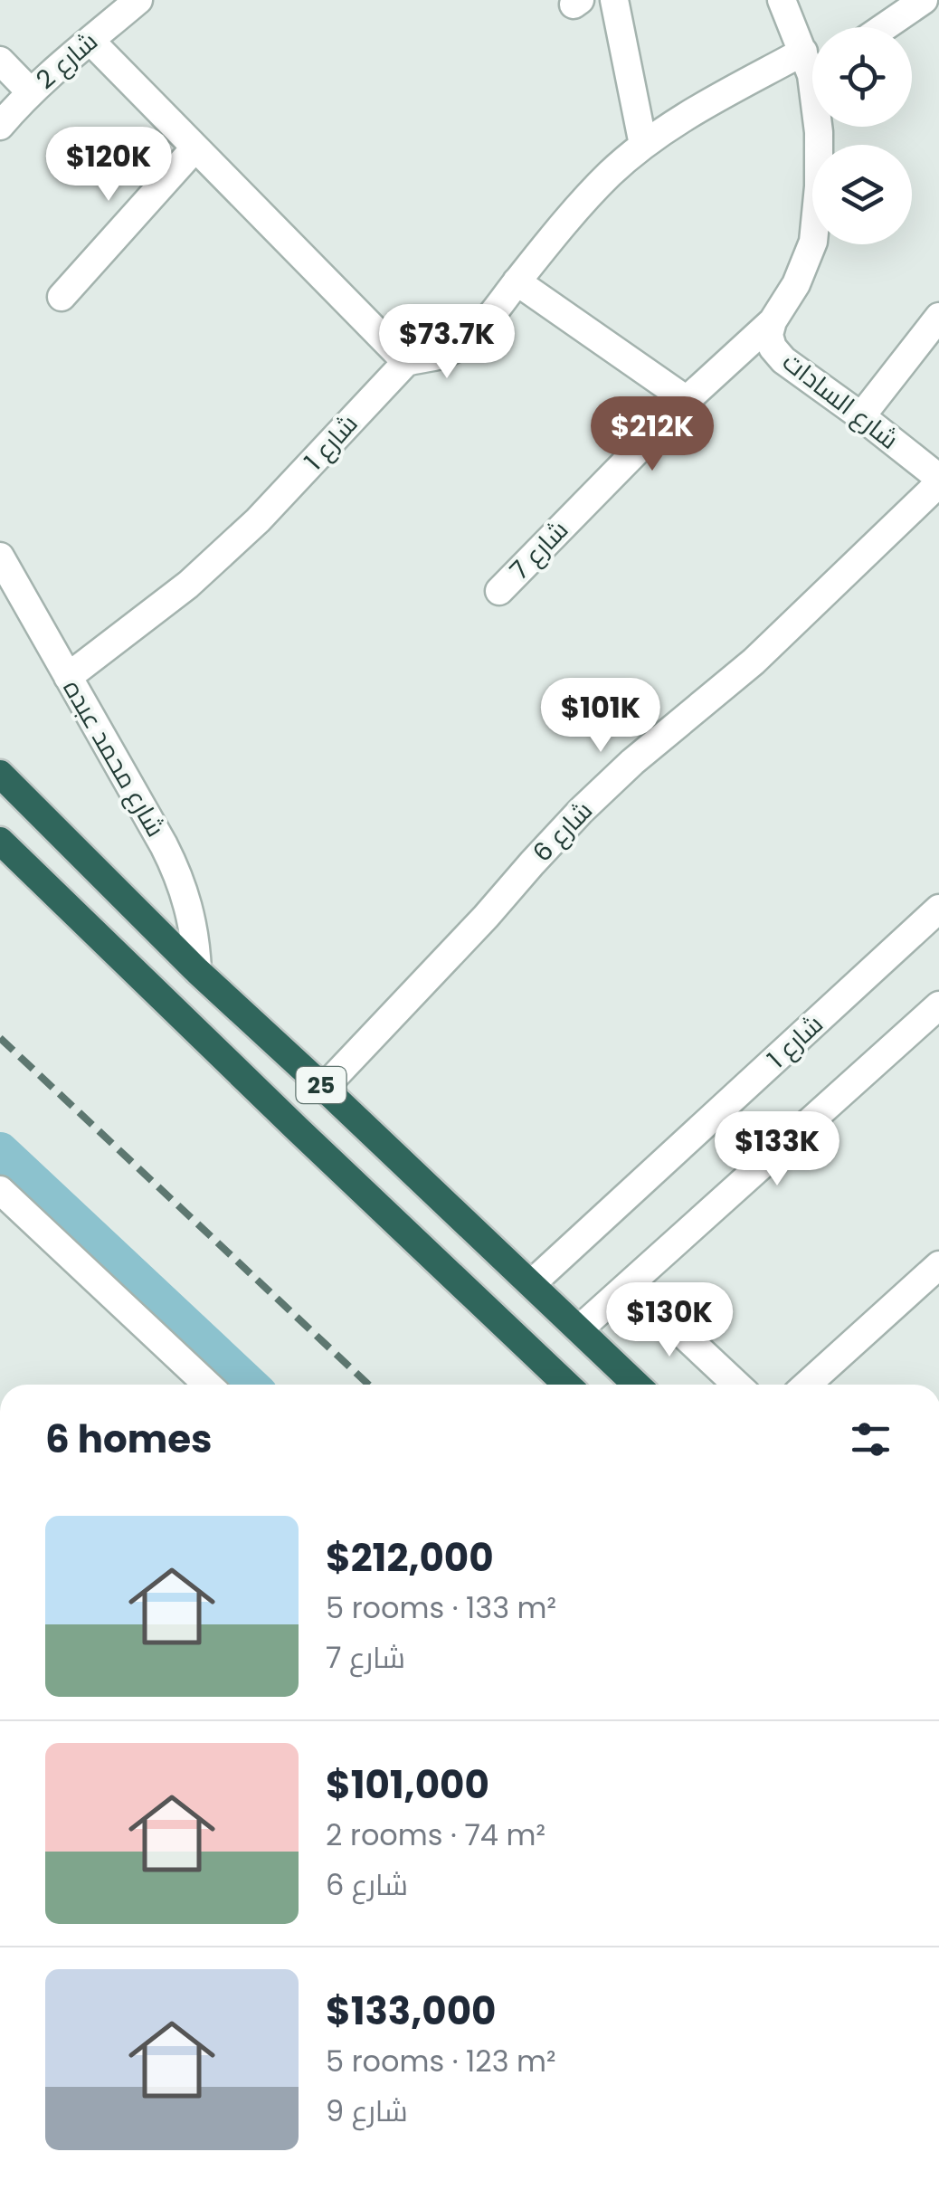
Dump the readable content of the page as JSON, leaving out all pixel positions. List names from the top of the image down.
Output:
{
  "streets": {
    "highway": ["25"],
    "street": [
      "شارع 2",
      "شارع السادات",
      "شارع 1",
      "شارع 7",
      "شارع محمد عبده",
      "شارع 6"
    ]
  },
  "crossings": [
    ["شارع السادات", "شارع 7"],
    ["شارع السادات", "شارع 6"],
    ["شارع 1", "شارع محمد عبده"],
    ["شارع 1", "25"],
    ["شارع محمد عبده", "25"],
    ["شارع 6", "25"]
  ],
  "page": {
    "price": [
      "$120K",
      "$73.7K",
      "$212K",
      "$101K",
      "$133K",
      "$130K"
    ],
    "heading": "6 homes",
    "list": [
      {
        "name": "$212,000",
        "note": "5 rooms · 133 m² · شارع 7"
      },
      {
        "name": "$101,000",
        "note": "2 rooms · 74 m² · شارع 6"
      },
      {
        "name": "$133,000",
        "note": "5 rooms · 123 m² · شارع 9"
      }
    ]
  }
}
